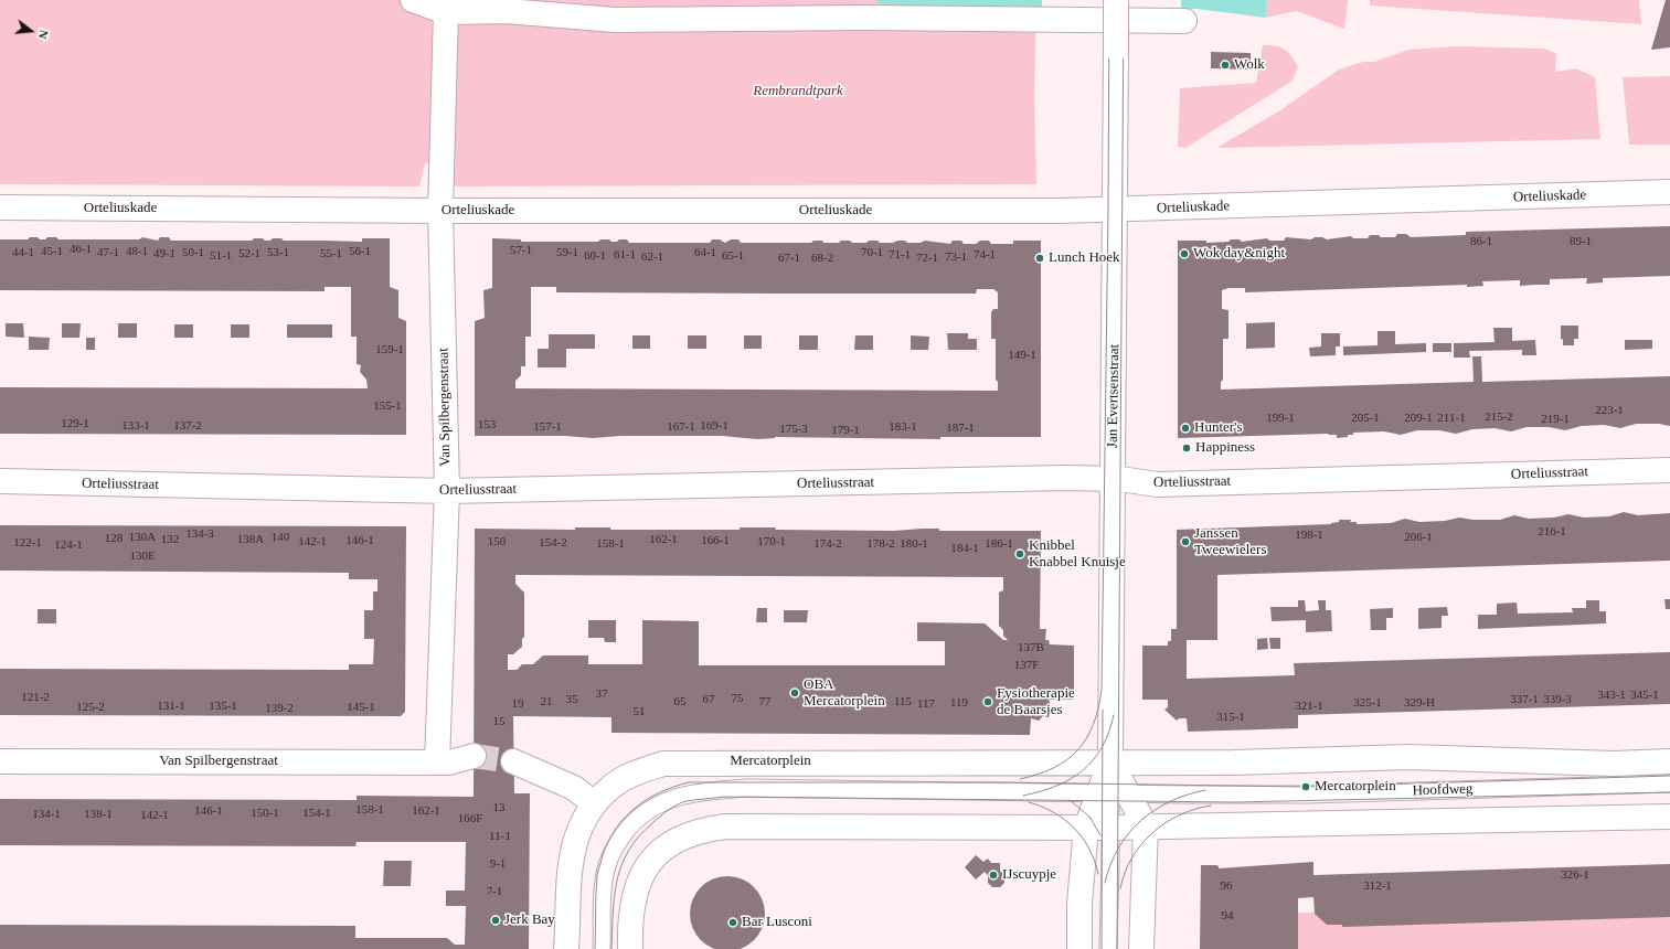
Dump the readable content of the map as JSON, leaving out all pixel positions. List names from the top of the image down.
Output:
{
  "streets": {
    "street": [
      "Orteliuskade",
      "Jan Evertsenstraat",
      "Van Spilbergenstraat",
      "Orteliusstraat",
      "Mercatorplein"
    ],
    "lane": ["Hoofdweg"]
  },
  "crossings": [
    ["Orteliuskade", "Jan Evertsenstraat"],
    ["Orteliuskade", "Van Spilbergenstraat"],
    ["Jan Evertsenstraat", "Orteliusstraat"],
    ["Jan Evertsenstraat", "Mercatorplein"],
    ["Van Spilbergenstraat", "Orteliusstraat"],
    ["Mercatorplein", "Hoofdweg"]
  ],
  "parks": ["Rembrandtpark"],
  "places": [
    "Wolk",
    "Wok day&night",
    "Lunch Hoek",
    "Hunter's",
    "Happiness",
    "Janssen Tweewielers",
    "Knibbel Knabbel Knuisje",
    "OBA Mercatorplein",
    "Fysiotherapie de Baarsjes",
    "Mercatorplein",
    "IJscuypje",
    "Jerk Bay",
    "Bar Lusconi"
  ],
  "house_numbers": [
    "86-1",
    "89-1",
    "46-1",
    "57-1",
    "45-1",
    "48-1",
    "56-1",
    "44-1",
    "47-1",
    "50-1",
    "53-1",
    "59-1",
    "64-1",
    "70-1",
    "49-1",
    "52-1",
    "55-1",
    "61-1",
    "71-1",
    "74-1",
    "51-1",
    "60-1",
    "65-1",
    "62-1",
    "73-1",
    "67-1",
    "68-2",
    "72-1",
    "159-1",
    "149-1",
    "155-1",
    "223-1",
    "215-2",
    "199-1",
    "205-1",
    "209-1",
    "211-1",
    "219-1",
    "129-1",
    "153",
    "133-1",
    "137-2",
    "169-1",
    "157-1",
    "167-1",
    "183-1",
    "187-1",
    "175-3",
    "179-1",
    "216-1",
    "134-3",
    "198-1",
    "130A",
    "140",
    "206-1",
    "128",
    "132",
    "138A",
    "162-1",
    "146-1",
    "166-1",
    "142-1",
    "150",
    "170-1",
    "122-1",
    "154-2",
    "158-1",
    "174-2",
    "178-2",
    "180-1",
    "186-1",
    "124-1",
    "184-1",
    "130E",
    "137B",
    "137F",
    "37",
    "343-1",
    "345-1",
    "121-2",
    "75",
    "35",
    "67",
    "337-1",
    "339-3",
    "21",
    "65",
    "77",
    "115",
    "119",
    "325-1",
    "329-H",
    "19",
    "117",
    "131-1",
    "135-1",
    "321-1",
    "125-2",
    "145-1",
    "139-2",
    "51",
    "315-1",
    "15",
    "13",
    "158-1",
    "146-1",
    "162-1",
    "150-1",
    "154-1",
    "134-1",
    "138-1",
    "142-1",
    "166F",
    "11-1",
    "9-1",
    "326-1",
    "96",
    "312-1",
    "7-1",
    "94"
  ],
  "north": "right"
}
